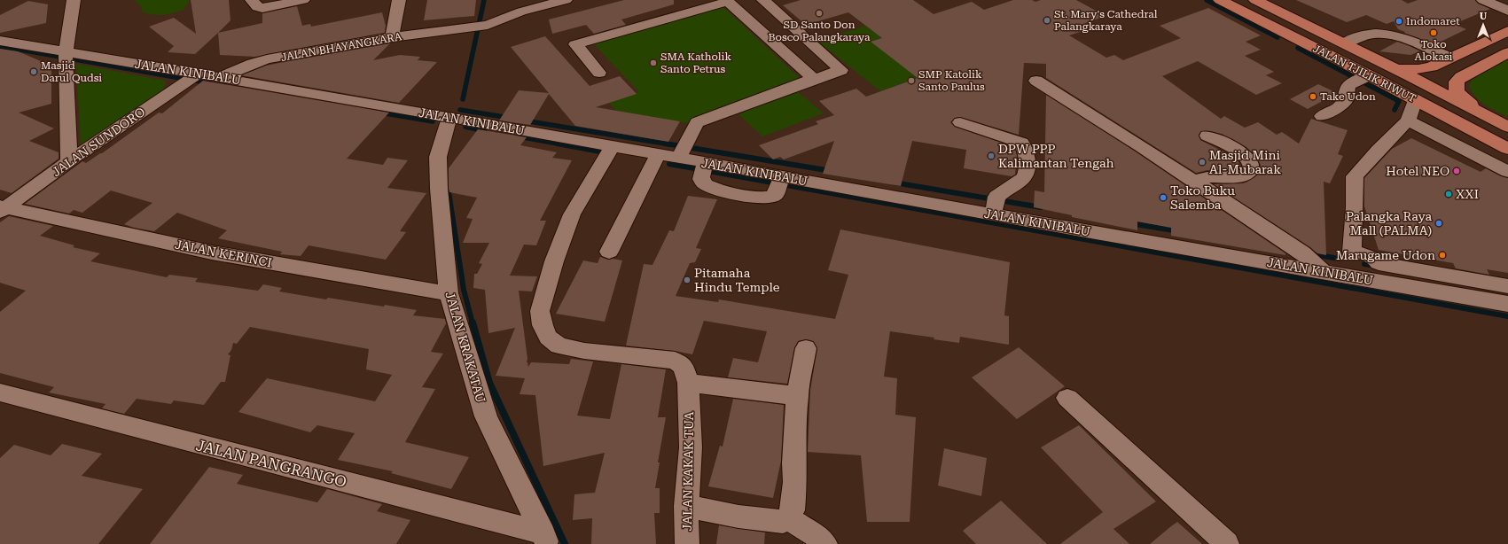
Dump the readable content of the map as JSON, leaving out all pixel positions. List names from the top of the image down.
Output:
{
  "streets": {
    "highway": ["JALAN TJILIK RIWUT"],
    "street": [
      "JALAN BHAYANGKARA",
      "JALAN KINIBALU",
      "JALAN SUNDORO",
      "JALAN KERINCI",
      "JALAN KRAKATAU",
      "JALAN PANGRANGO",
      "JALAN KAKAK TUA"
    ]
  },
  "crossings": [
    ["JALAN BHAYANGKARA", "JALAN KINIBALU"],
    ["JALAN KINIBALU", "JALAN SUNDORO"],
    ["JALAN KINIBALU", "JALAN KRAKATAU"],
    ["JALAN KINIBALU", "JALAN KAKAK TUA"],
    ["JALAN SUNDORO", "JALAN KERINCI"],
    ["JALAN KERINCI", "JALAN KRAKATAU"],
    ["JALAN KRAKATAU", "JALAN PANGRANGO"]
  ],
  "places": [
    "SD Santo Don Bosco Palangkaraya",
    "St. Mary's Cathedral Palangkaraya",
    "Indomaret",
    "Toko Alokasi",
    "SMA Katholik Santo Petrus",
    "Masjid Darul Qudsi",
    "SMP Katolik Santo Paulus",
    "Take Udon",
    "DPW PPP Kalimantan Tengah",
    "Masjid Mini Al-Mubarak",
    "Hotel NEO",
    "XXI",
    "Toko Buku Salemba",
    "Palangka Raya Mall (PALMA)",
    "Marugame Udon",
    "Pitamaha Hindu Temple"
  ],
  "north": "top"
}
